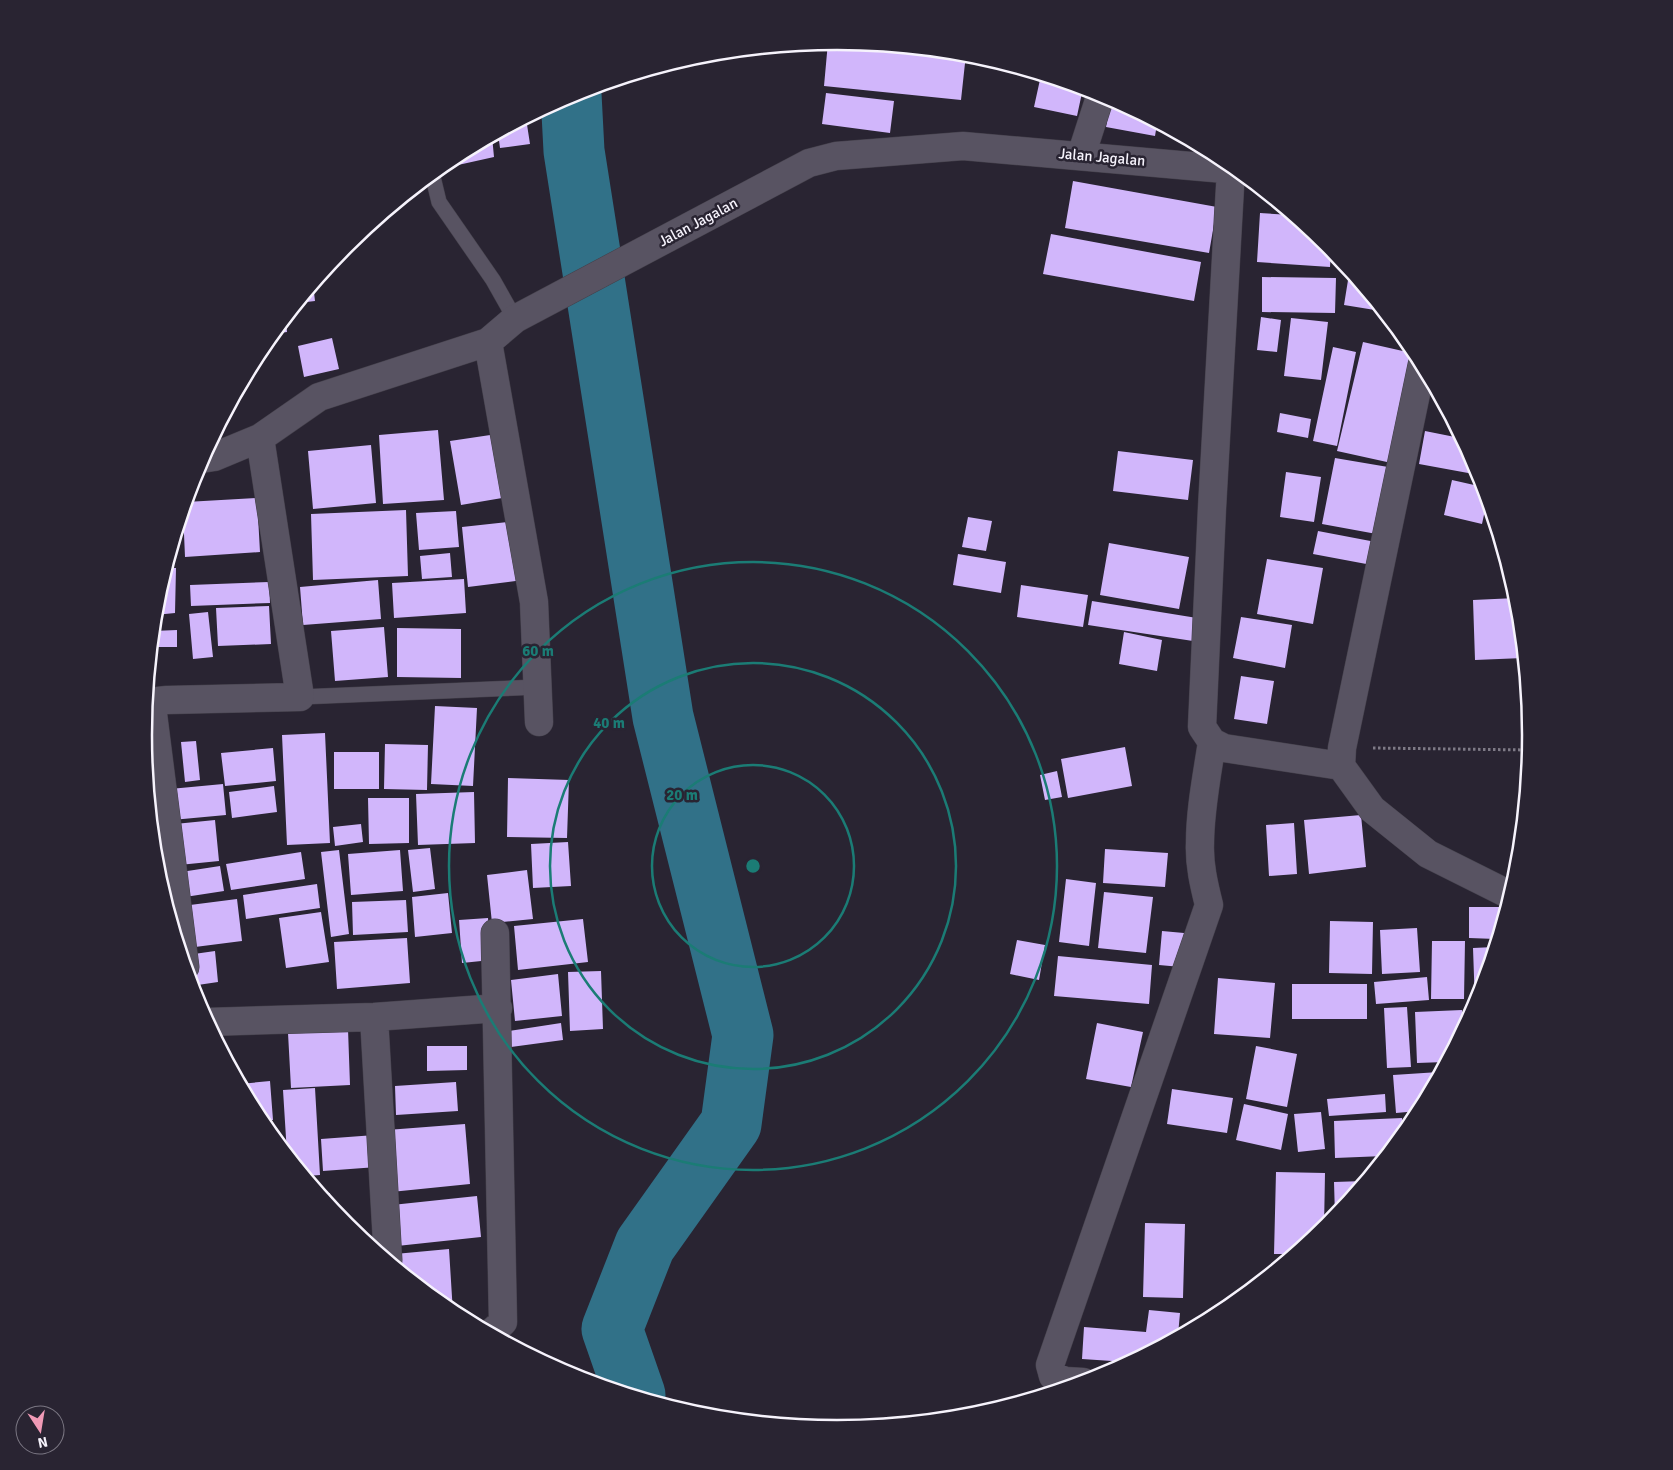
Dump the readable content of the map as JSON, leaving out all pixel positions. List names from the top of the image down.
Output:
{
  "streets": {
    "street": ["Jalan Jagalan"]
  },
  "north": "bottom",
  "rings": ["60 m", "40 m", "20 m"]
}
